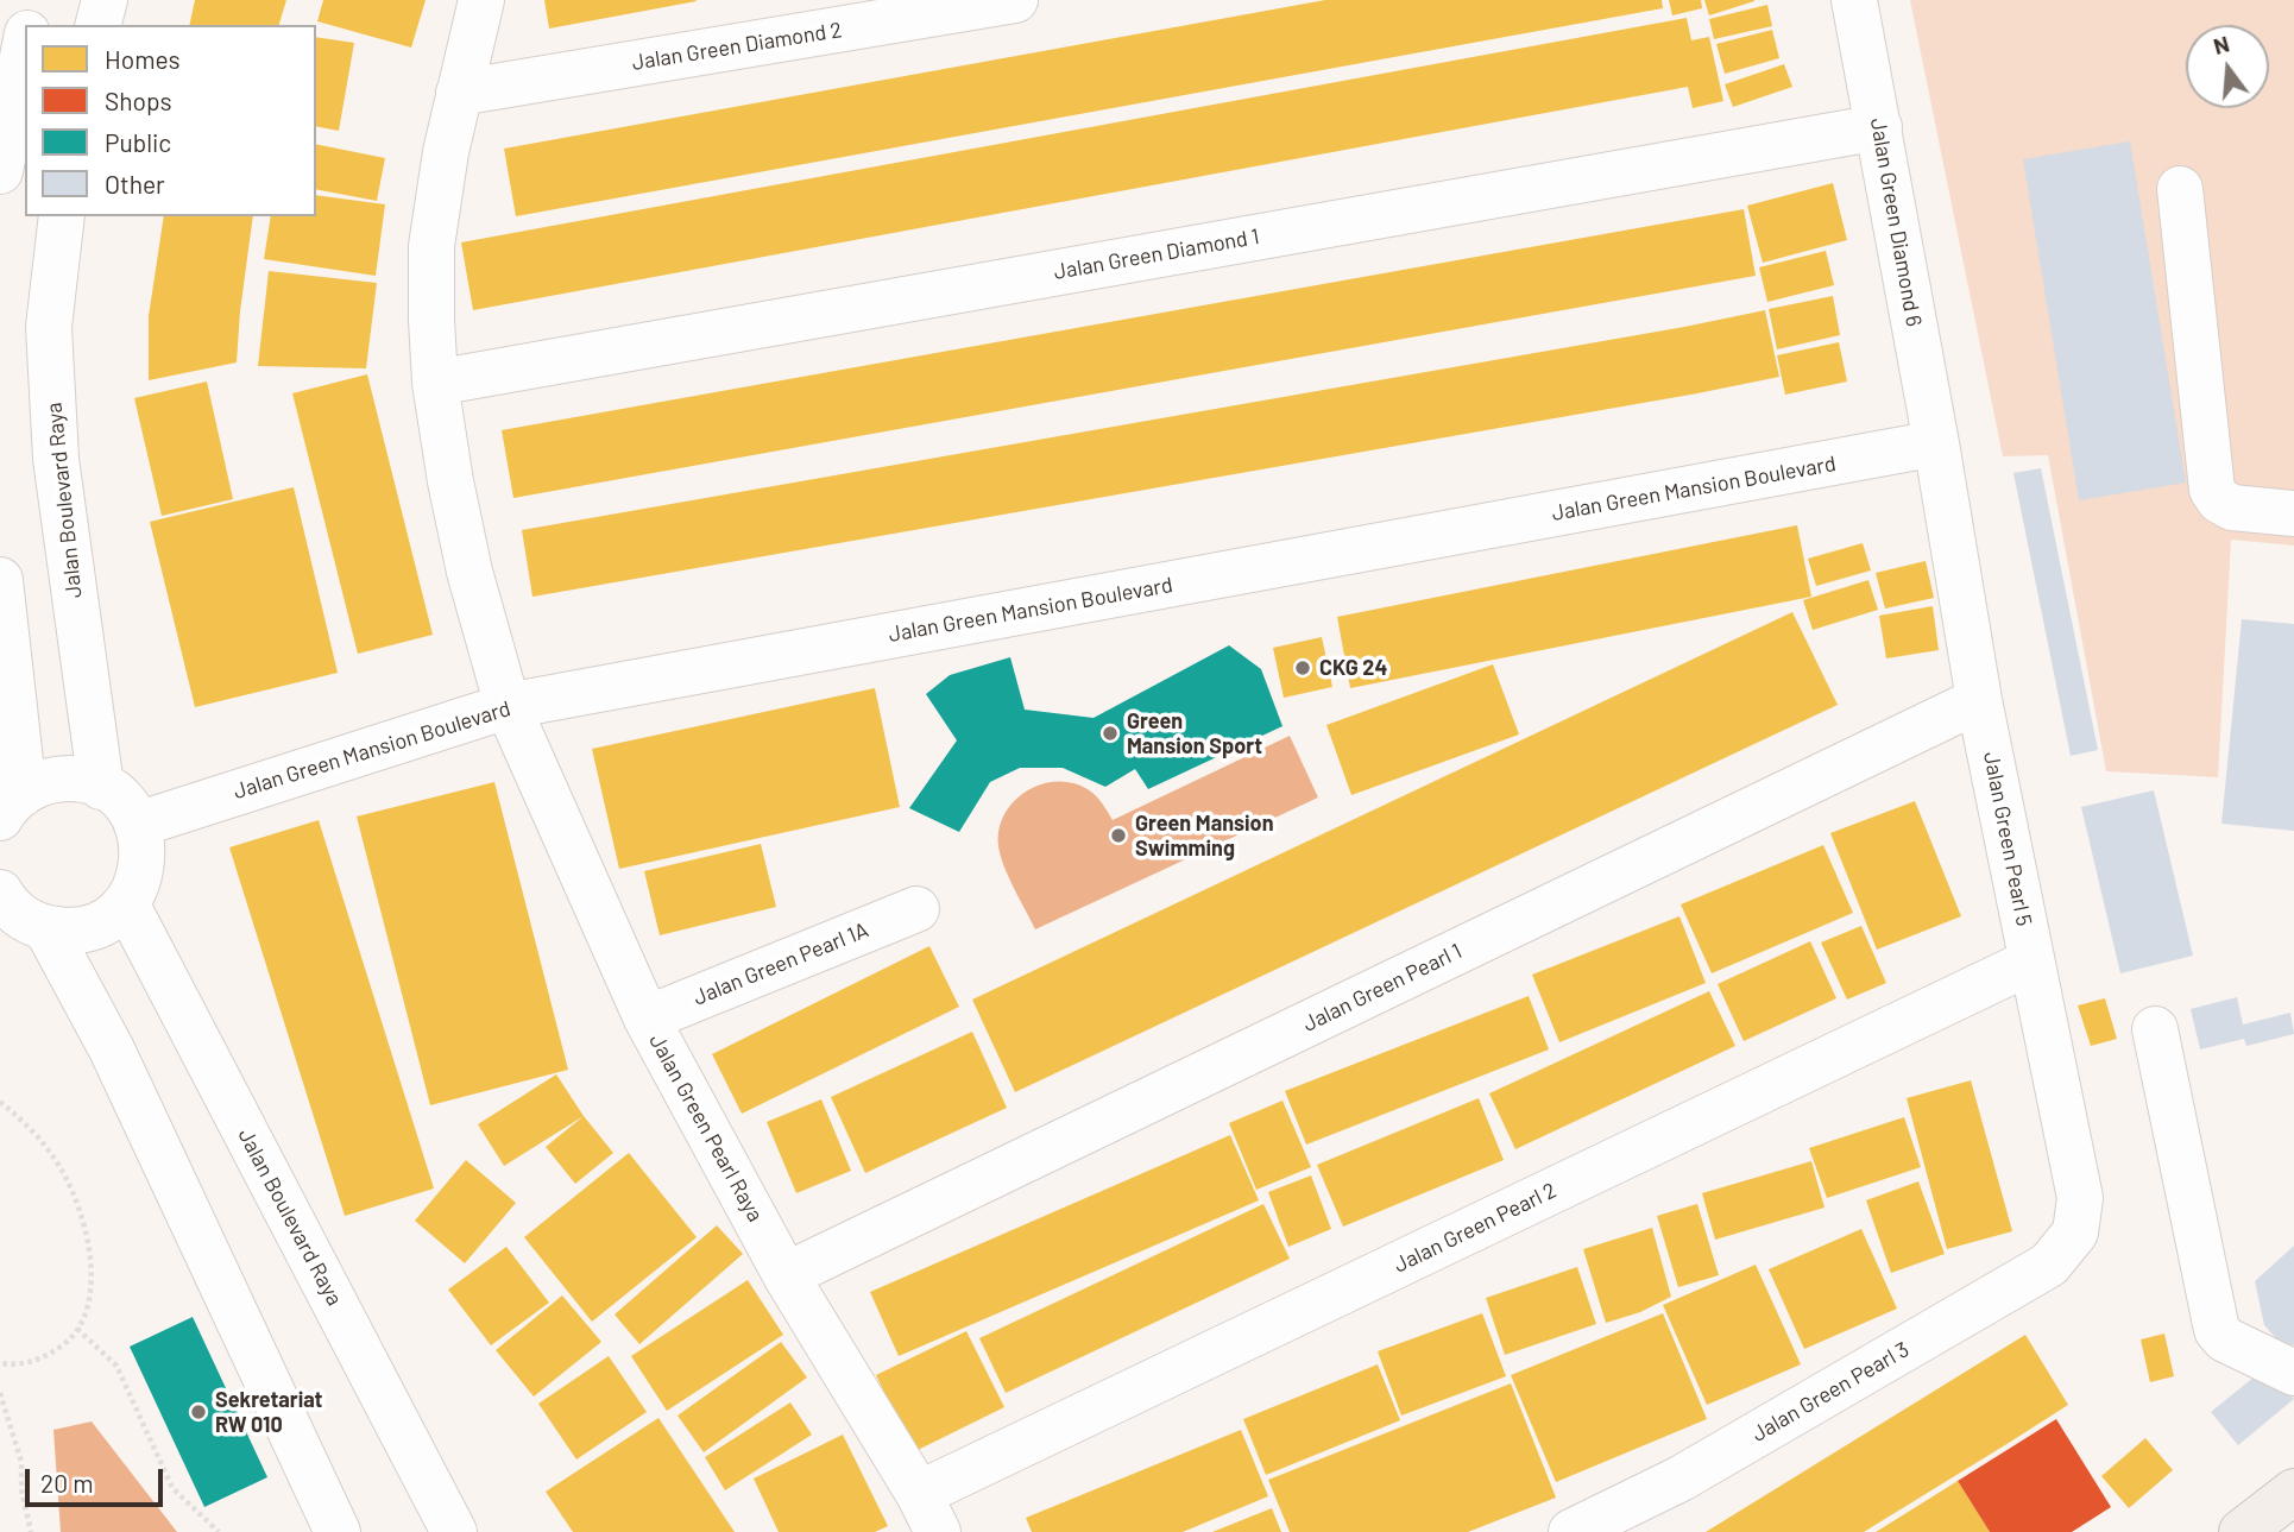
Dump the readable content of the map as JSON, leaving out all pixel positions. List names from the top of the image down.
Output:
{
  "streets": {
    "street": [
      "Jalan Green Diamond 2",
      "Jalan Green Diamond 6",
      "Jalan Green Diamond 1",
      "Jalan Green Mansion Boulevard",
      "Jalan Boulevard Raya",
      "Jalan Green Pearl 5",
      "Jalan Green Pearl 1A",
      "Jalan Green Pearl 1",
      "Jalan Green Pearl Raya",
      "Jalan Green Pearl 2",
      "Jalan Green Pearl 3"
    ]
  },
  "crossings": [
    ["Jalan Green Diamond 2", "Jalan Green Pearl Raya"],
    ["Jalan Green Diamond 6", "Jalan Green Diamond 1"],
    ["Jalan Green Diamond 6", "Jalan Green Mansion Boulevard"],
    ["Jalan Green Diamond 6", "Jalan Green Pearl 5"],
    ["Jalan Green Diamond 1", "Jalan Green Pearl Raya"],
    ["Jalan Green Mansion Boulevard", "Jalan Green Pearl 5"],
    ["Jalan Green Mansion Boulevard", "Jalan Green Pearl Raya"],
    ["Jalan Green Pearl 5", "Jalan Green Pearl 1"],
    ["Jalan Green Pearl 5", "Jalan Green Pearl 2"],
    ["Jalan Green Pearl 5", "Jalan Green Pearl 3"],
    ["Jalan Green Pearl 1A", "Jalan Green Pearl Raya"],
    ["Jalan Green Pearl 1", "Jalan Green Pearl Raya"],
    ["Jalan Green Pearl Raya", "Jalan Green Pearl 2"]
  ],
  "places": [
    "CKG 24",
    "Green Mansion Sport",
    "Green Mansion Swimming",
    "Sekretariat RW 010"
  ],
  "legend": [
    "Homes",
    "Shops",
    "Public",
    "Other"
  ],
  "scale_bar": "20 m",
  "north": "top"
}
